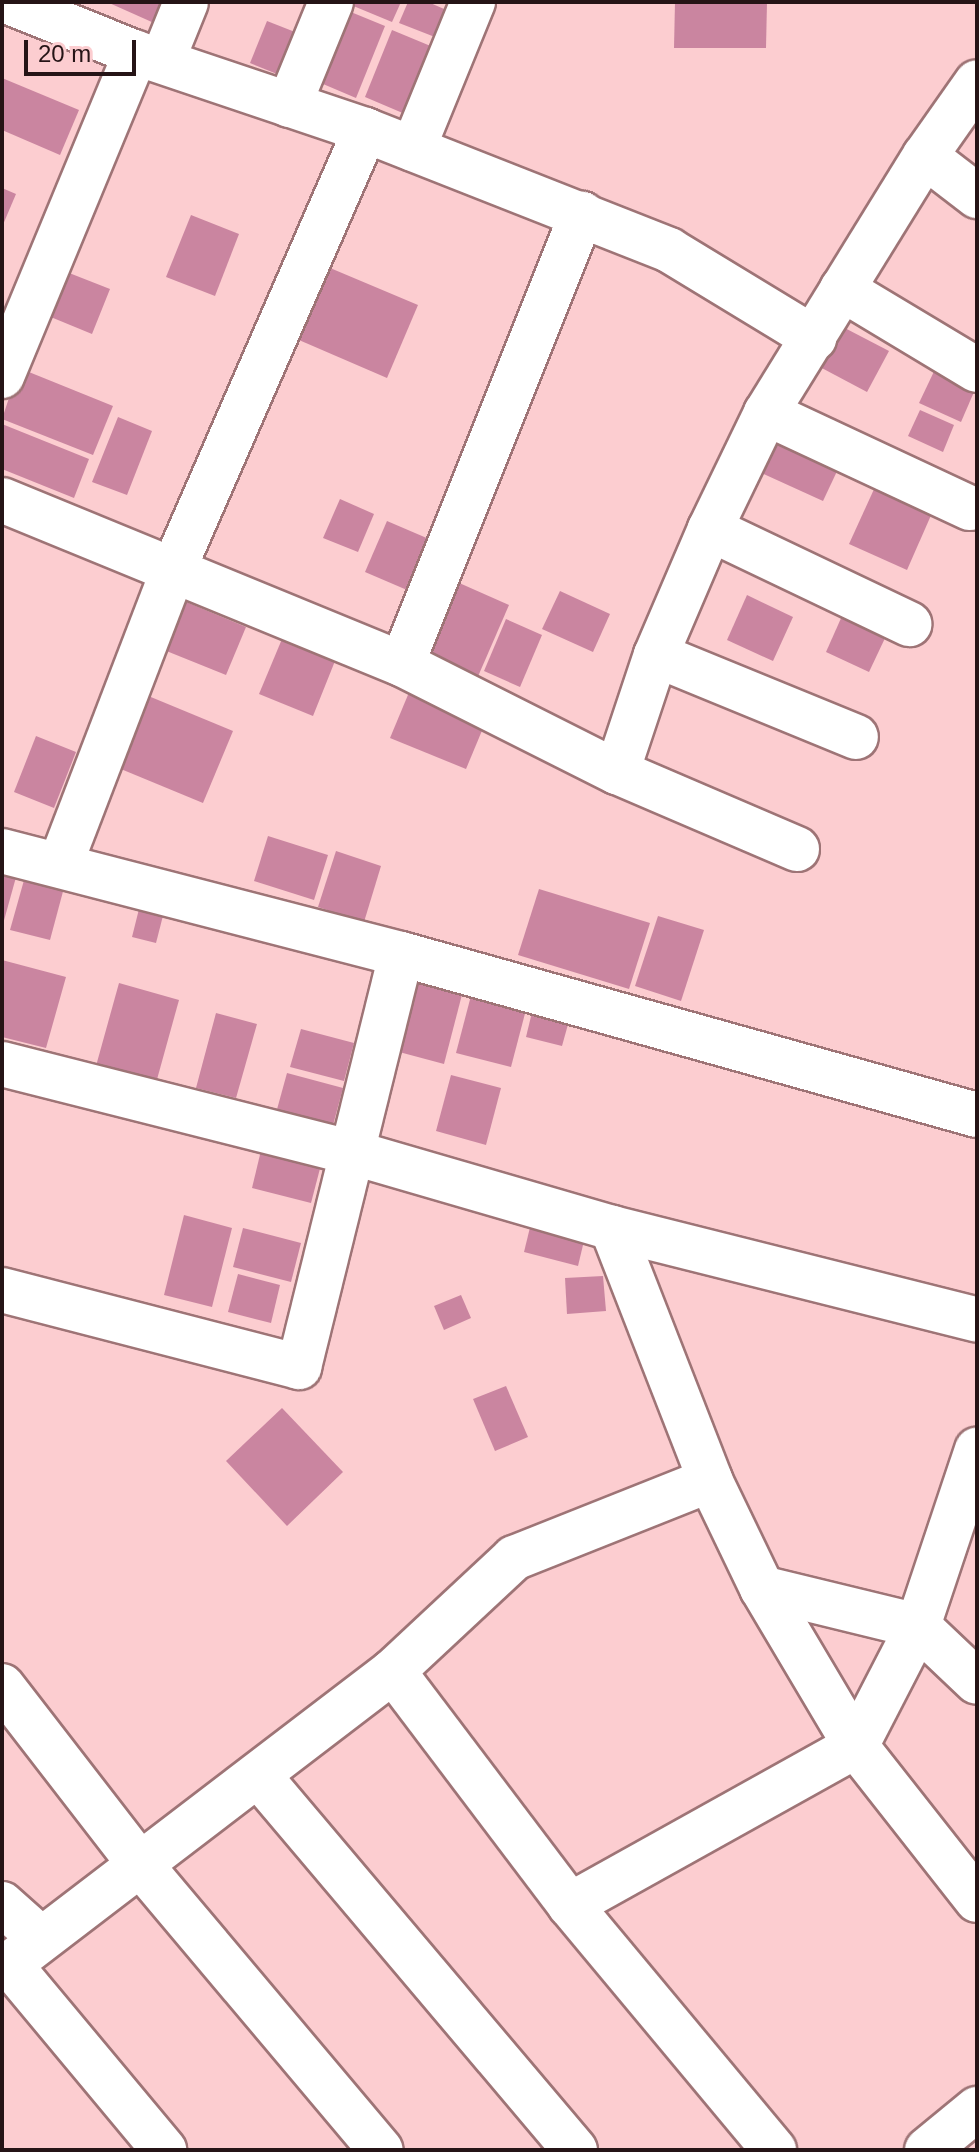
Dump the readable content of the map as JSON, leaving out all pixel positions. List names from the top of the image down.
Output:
{
  "scale_bar": "20 m"
}
